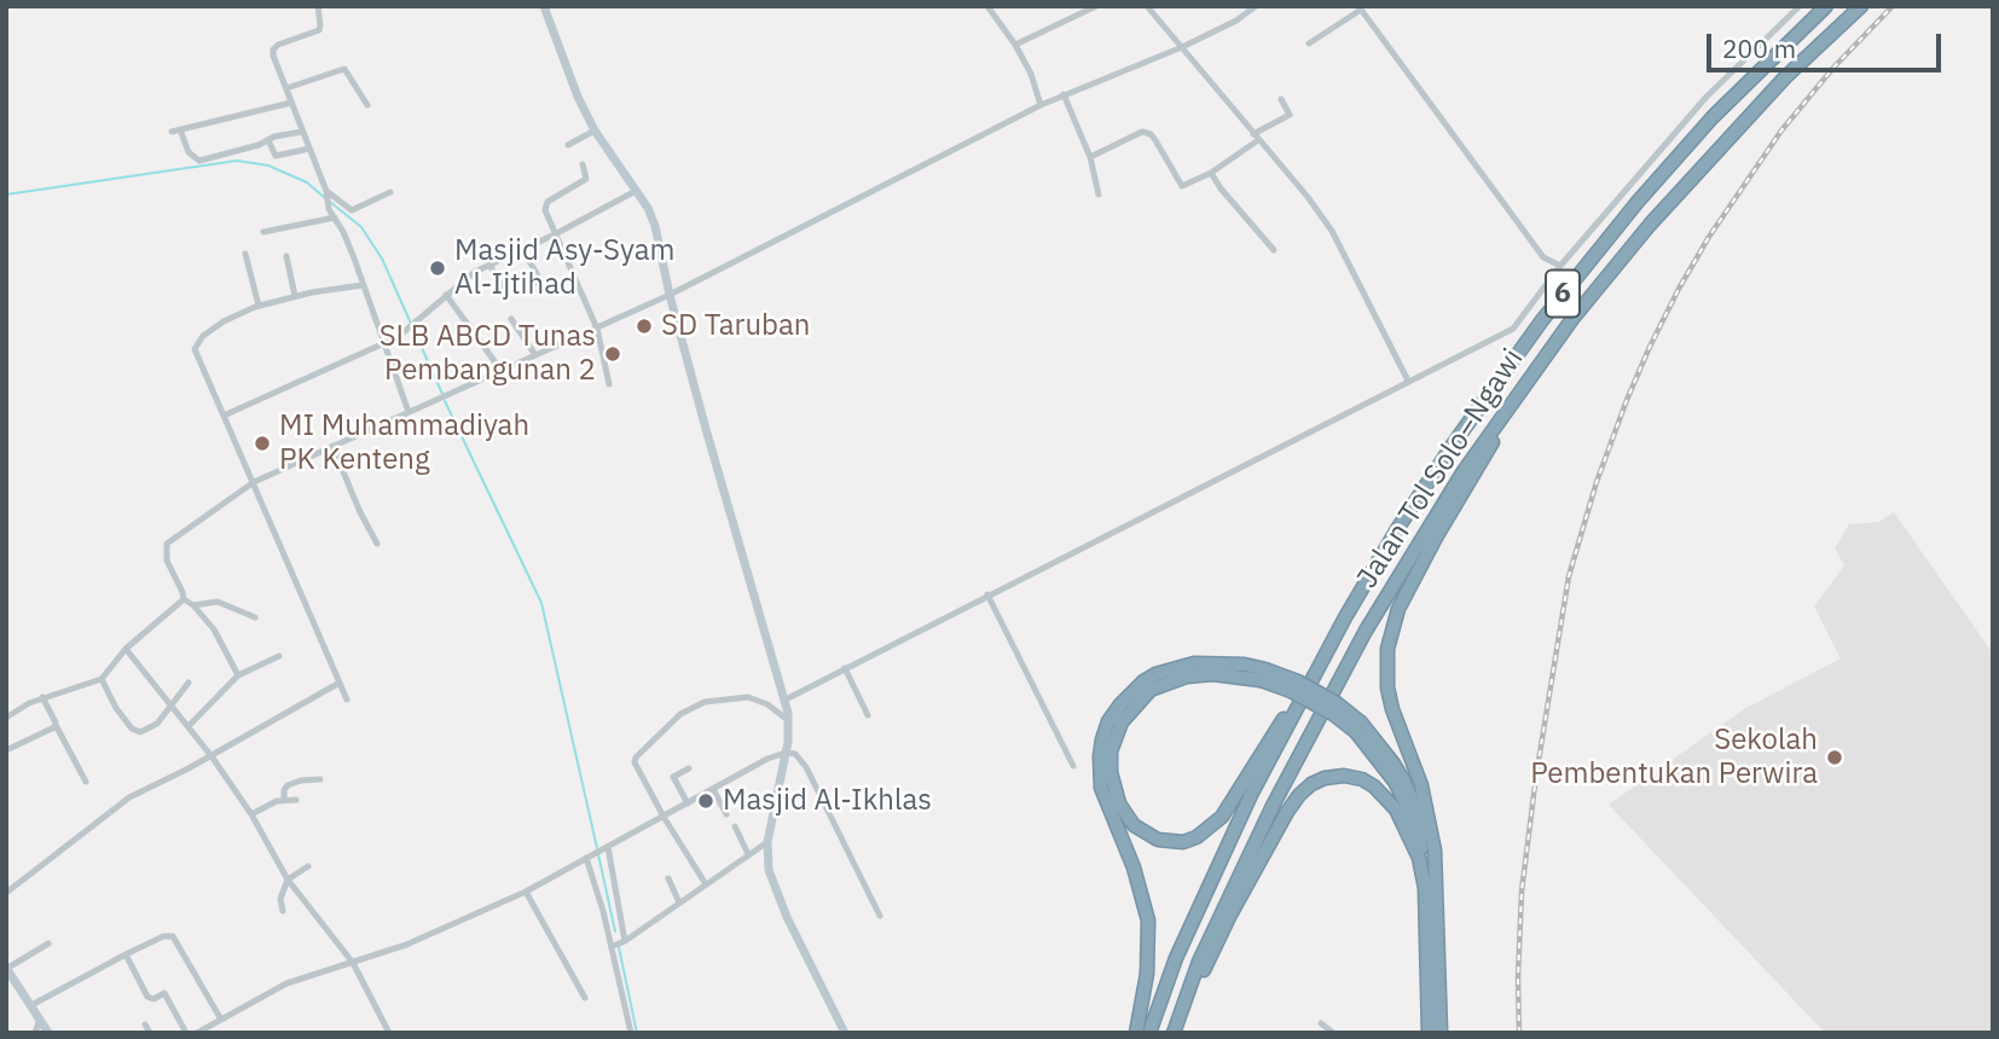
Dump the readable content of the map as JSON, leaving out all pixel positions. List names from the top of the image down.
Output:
{
  "streets": {
    "highway": ["6", "Jalan Tol Solo–Ngawi"]
  },
  "places": [
    "Masjid Asy-Syam Al-Ijtihad",
    "SD Taruban",
    "SLB ABCD Tunas Pembangunan 2",
    "MI Muhammadiyah PK Kenteng",
    "Sekolah Pembentukan Perwira",
    "Masjid Al-Ikhlas"
  ],
  "scale_bar": "200 m"
}
